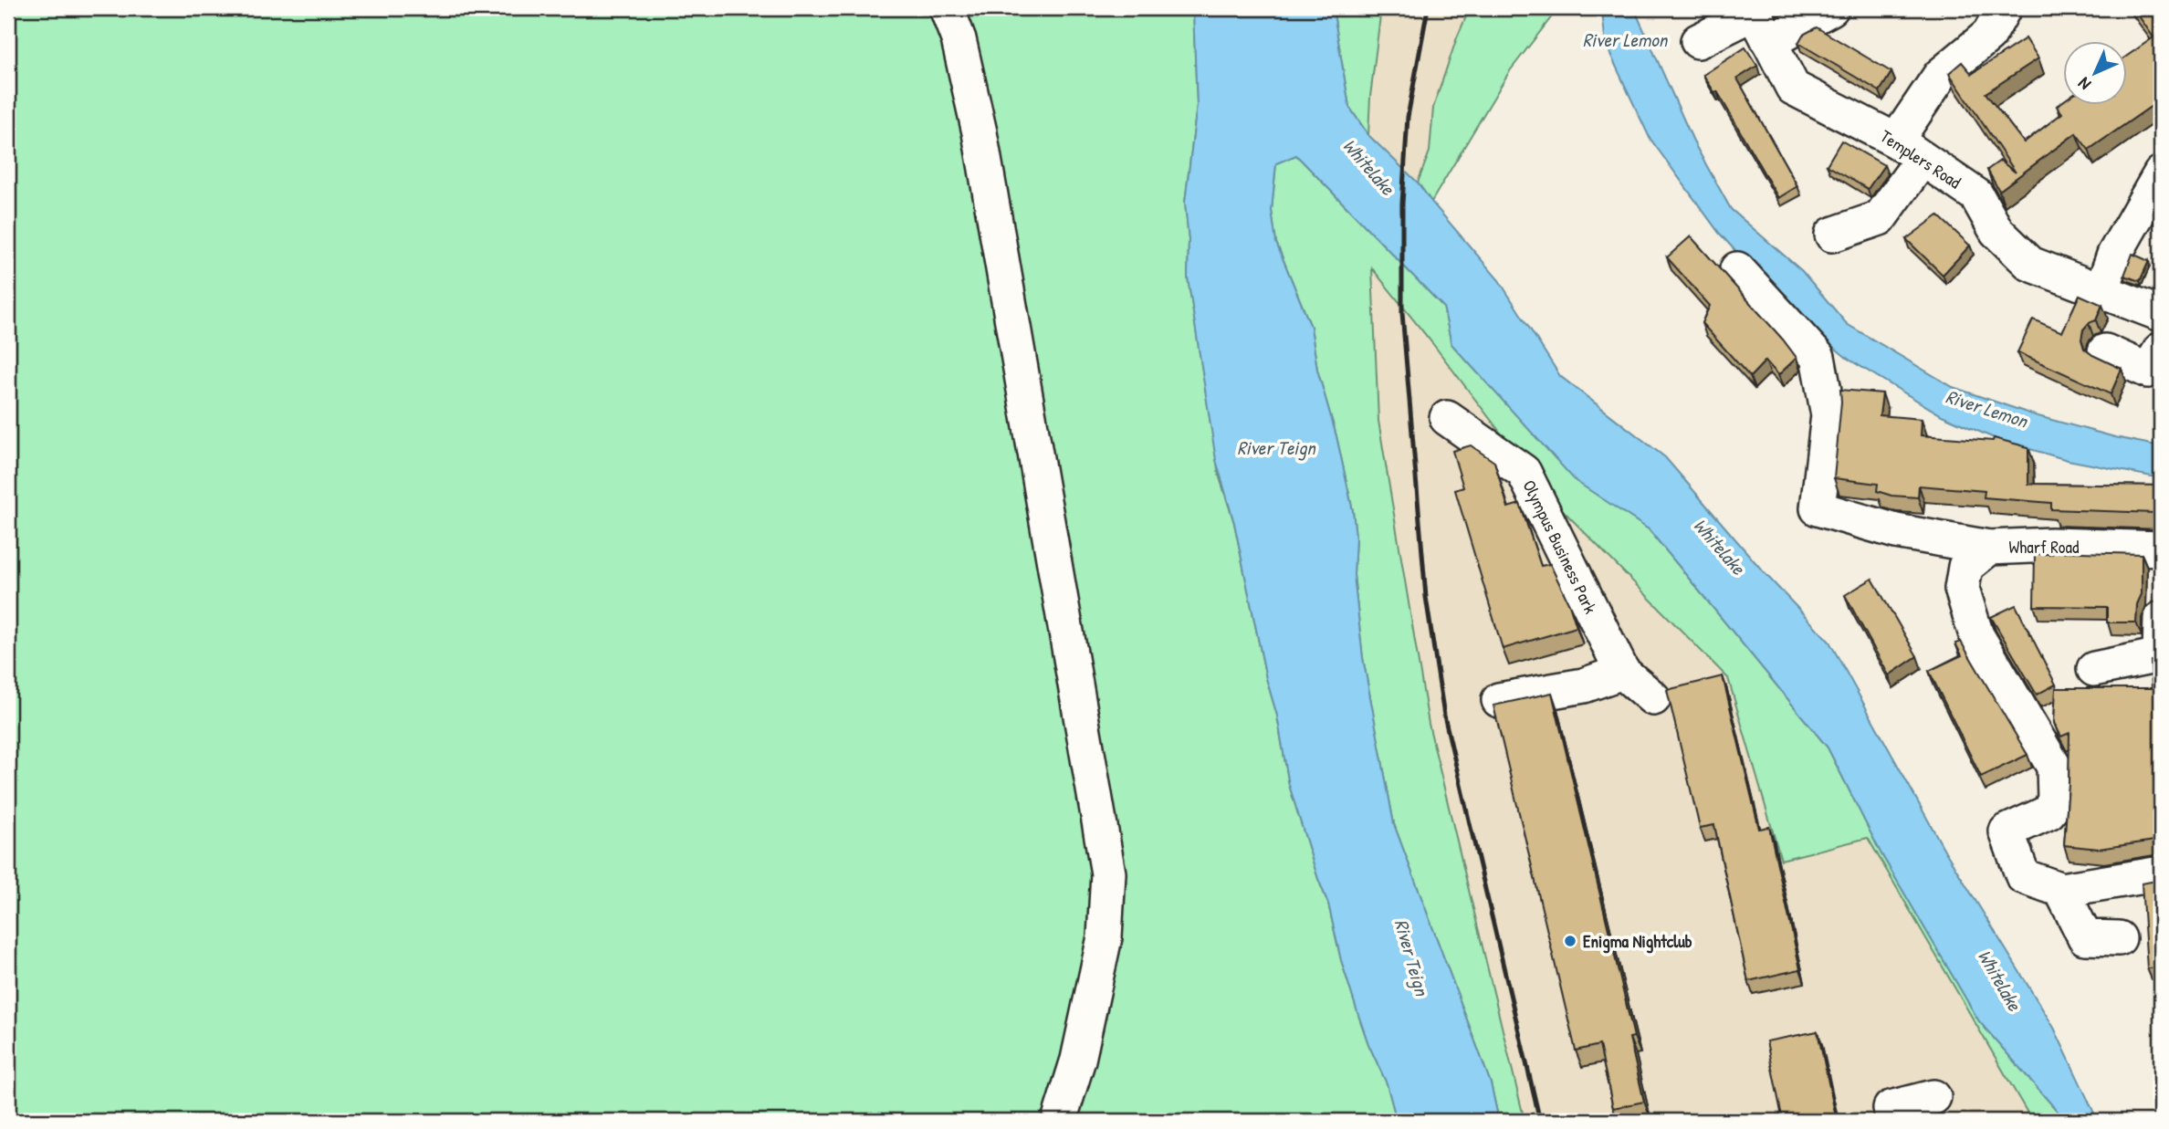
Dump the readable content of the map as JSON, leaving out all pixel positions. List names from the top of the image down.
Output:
{
  "streets": {
    "street": ["Templers Road", "Olympus Business Park", "Wharf Road"]
  },
  "water": ["River Lemon", "Whitelake", "River Teign"],
  "places": ["Enigma Nightclub"],
  "north": "bottom left"
}
